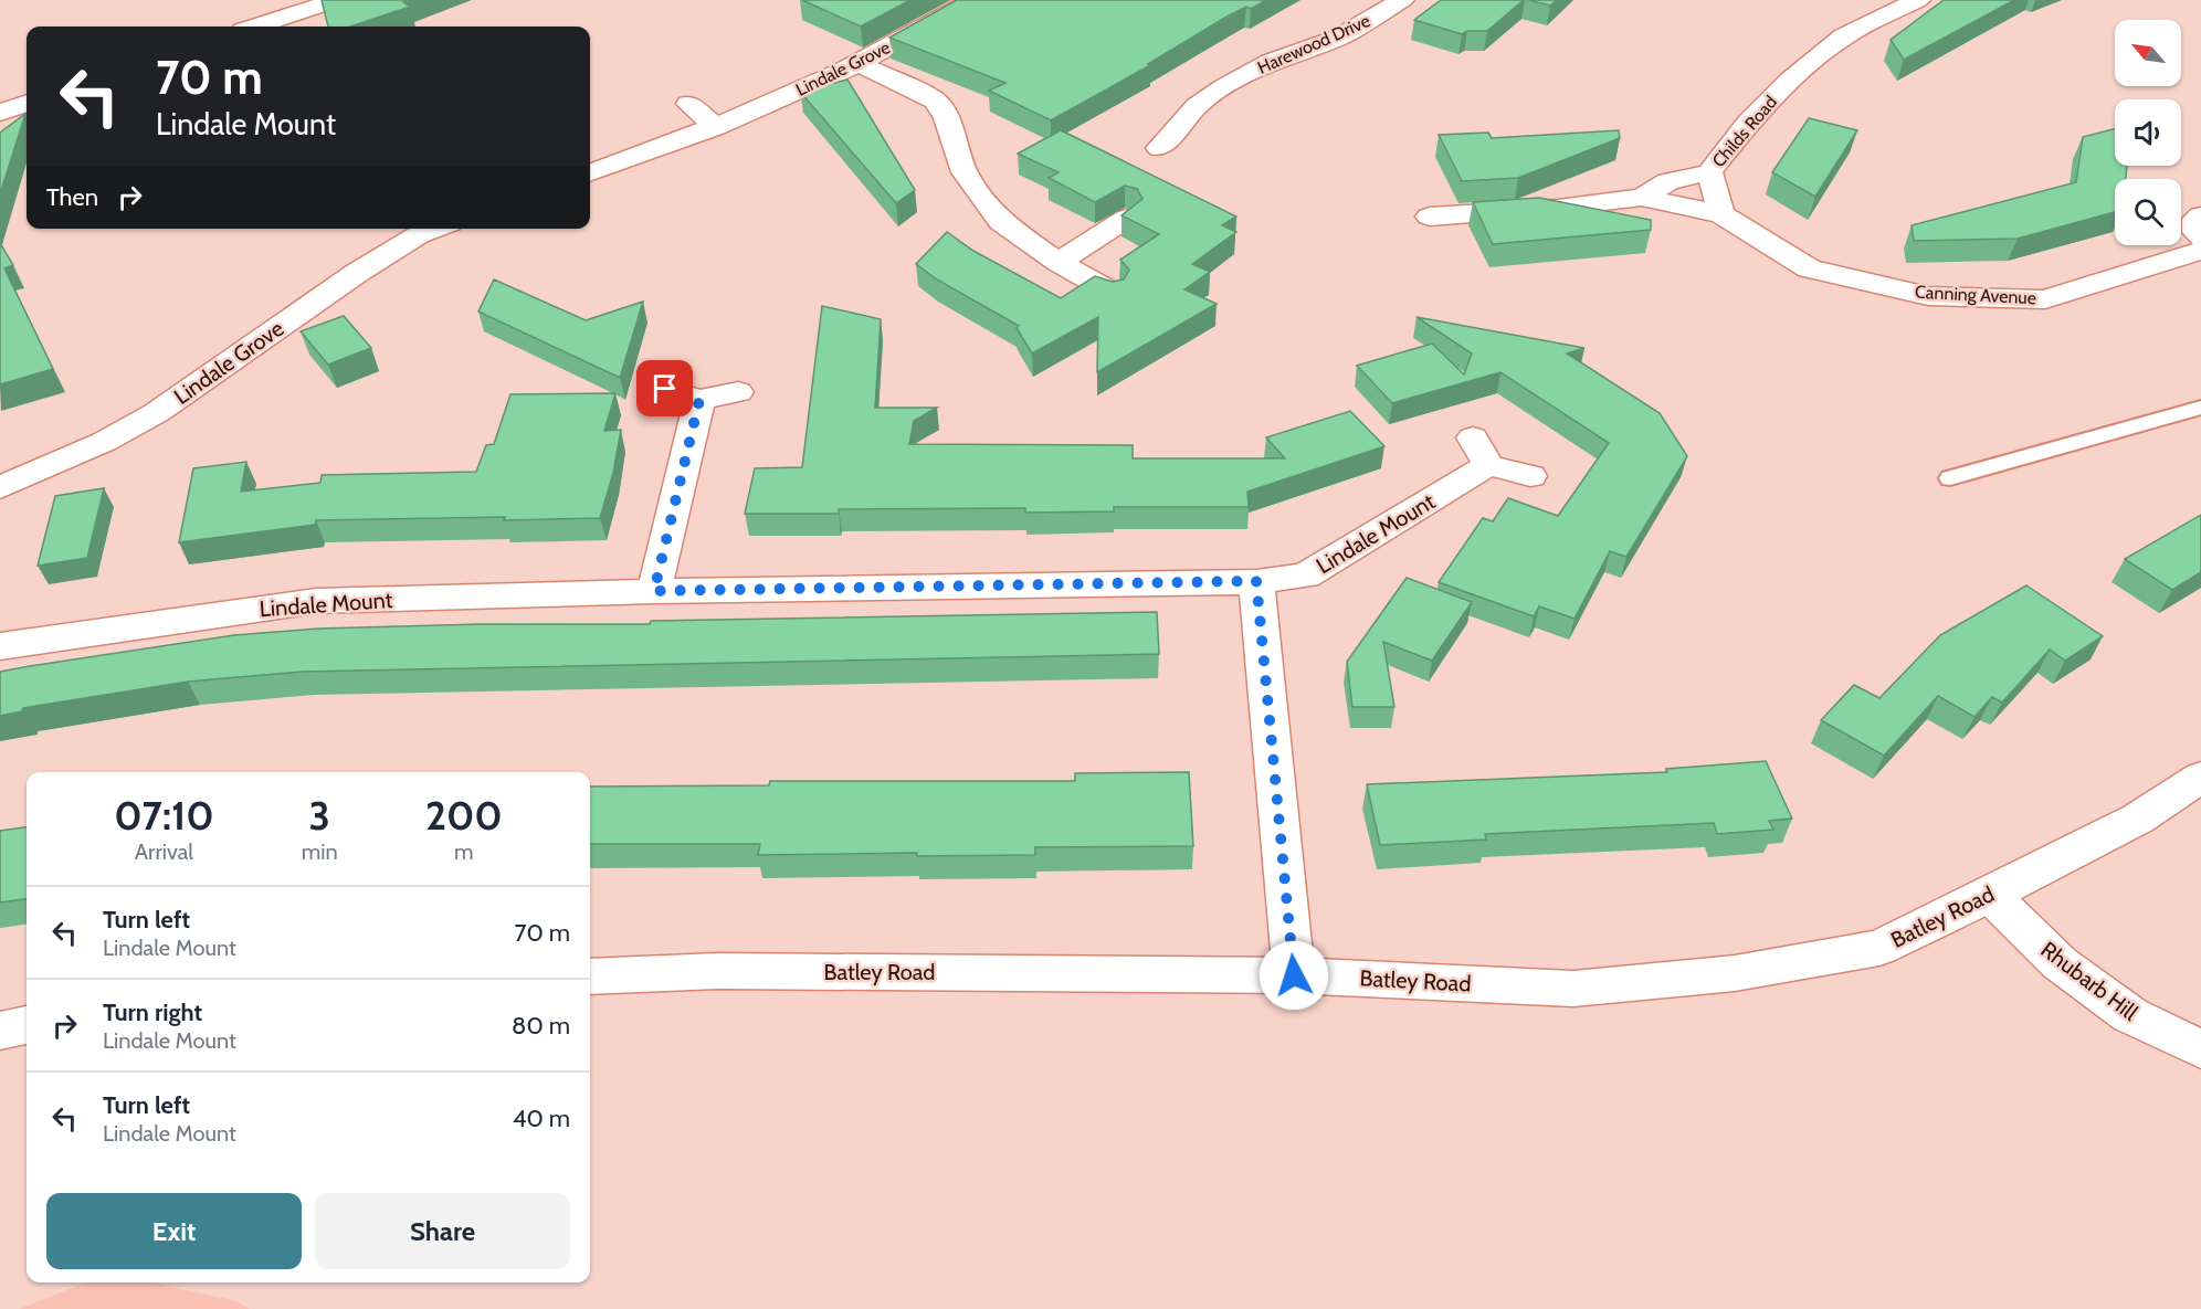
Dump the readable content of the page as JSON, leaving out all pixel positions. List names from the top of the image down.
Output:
{
  "streets": {
    "street": [
      "Harewood Drive",
      "Lindale Grove",
      "Childs Road",
      "Canning Avenue",
      "Lindale Mount",
      "Batley Road",
      "Rhubarb Hill"
    ]
  },
  "crossings": [
    ["Childs Road", "Canning Avenue"],
    ["Batley Road", "Rhubarb Hill"]
  ],
  "north": "top left",
  "page": {
    "turn": ["70 m", "Lindale Mount"],
    "then": "Then",
    "eta": [
      "07:10",
      "Arrival",
      "3",
      "min",
      "200",
      "m"
    ],
    "list": [
      {
        "name": "Turn left",
        "note": "Lindale Mount",
        "value": "70 m"
      },
      {
        "name": "Turn right",
        "note": "Lindale Mount",
        "value": "80 m"
      },
      {
        "name": "Turn left",
        "note": "Lindale Mount",
        "value": "40 m"
      }
    ],
    "buttons": ["Exit", "Share"]
  }
}
